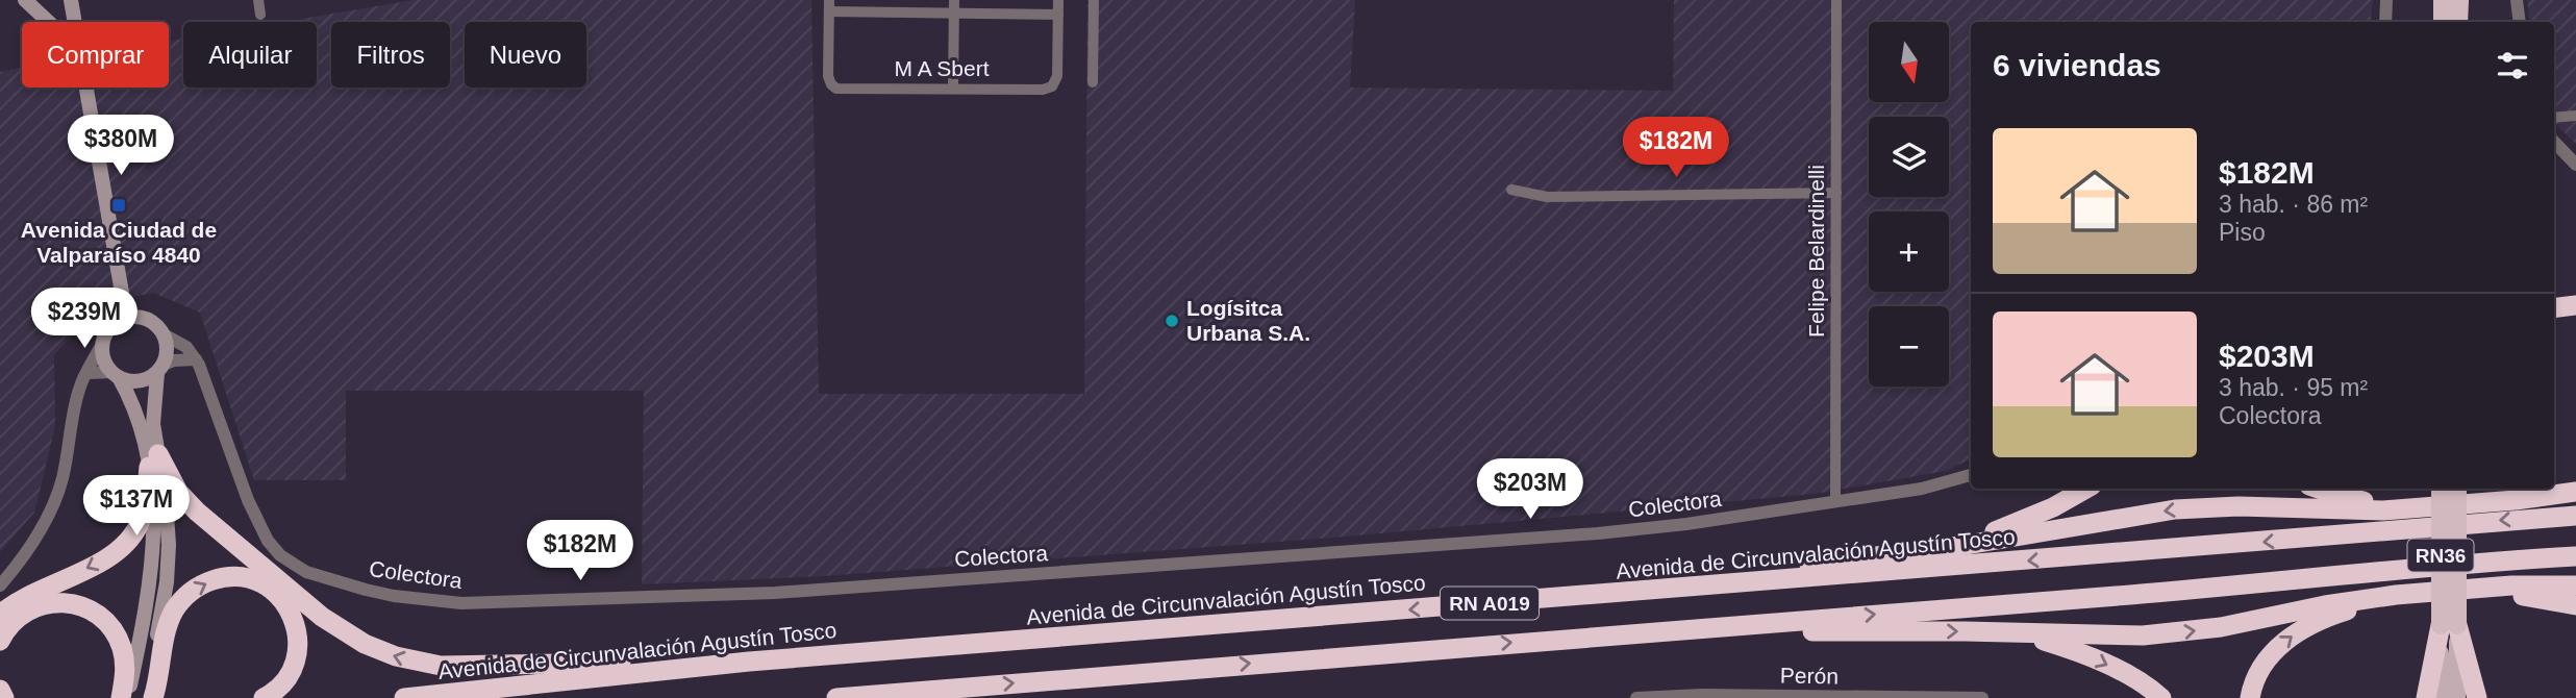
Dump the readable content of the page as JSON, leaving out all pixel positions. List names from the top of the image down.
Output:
{
  "streets": {
    "highway": ["Avenida de Circunvalación Agustín Tosco", "RN36", "RN A019"],
    "street": [
      "M A Sbert",
      "Felipe Belardinelli",
      "Colectora",
      "Perón"
    ]
  },
  "crossings": [
    ["Felipe Belardinelli", "Colectora"]
  ],
  "places": {
    "transit": ["Avenida Ciudad de Valparaíso 4840"],
    "other": ["Logísitca Urbana S.A."]
  },
  "north": "bottom",
  "page": {
    "map_buttons": ["+", "−"],
    "chip": [
      "Comprar",
      "Alquilar",
      "Filtros",
      "Nuevo"
    ],
    "heading": "6 viviendas",
    "list": [
      {
        "name": "$182M",
        "note": "3 hab. · 86 m² · Piso"
      },
      {
        "name": "$203M",
        "note": "3 hab. · 95 m² · Colectora"
      }
    ],
    "price": [
      "$380M",
      "$182M",
      "$239M",
      "$203M",
      "$137M",
      "$182M"
    ]
  }
}
